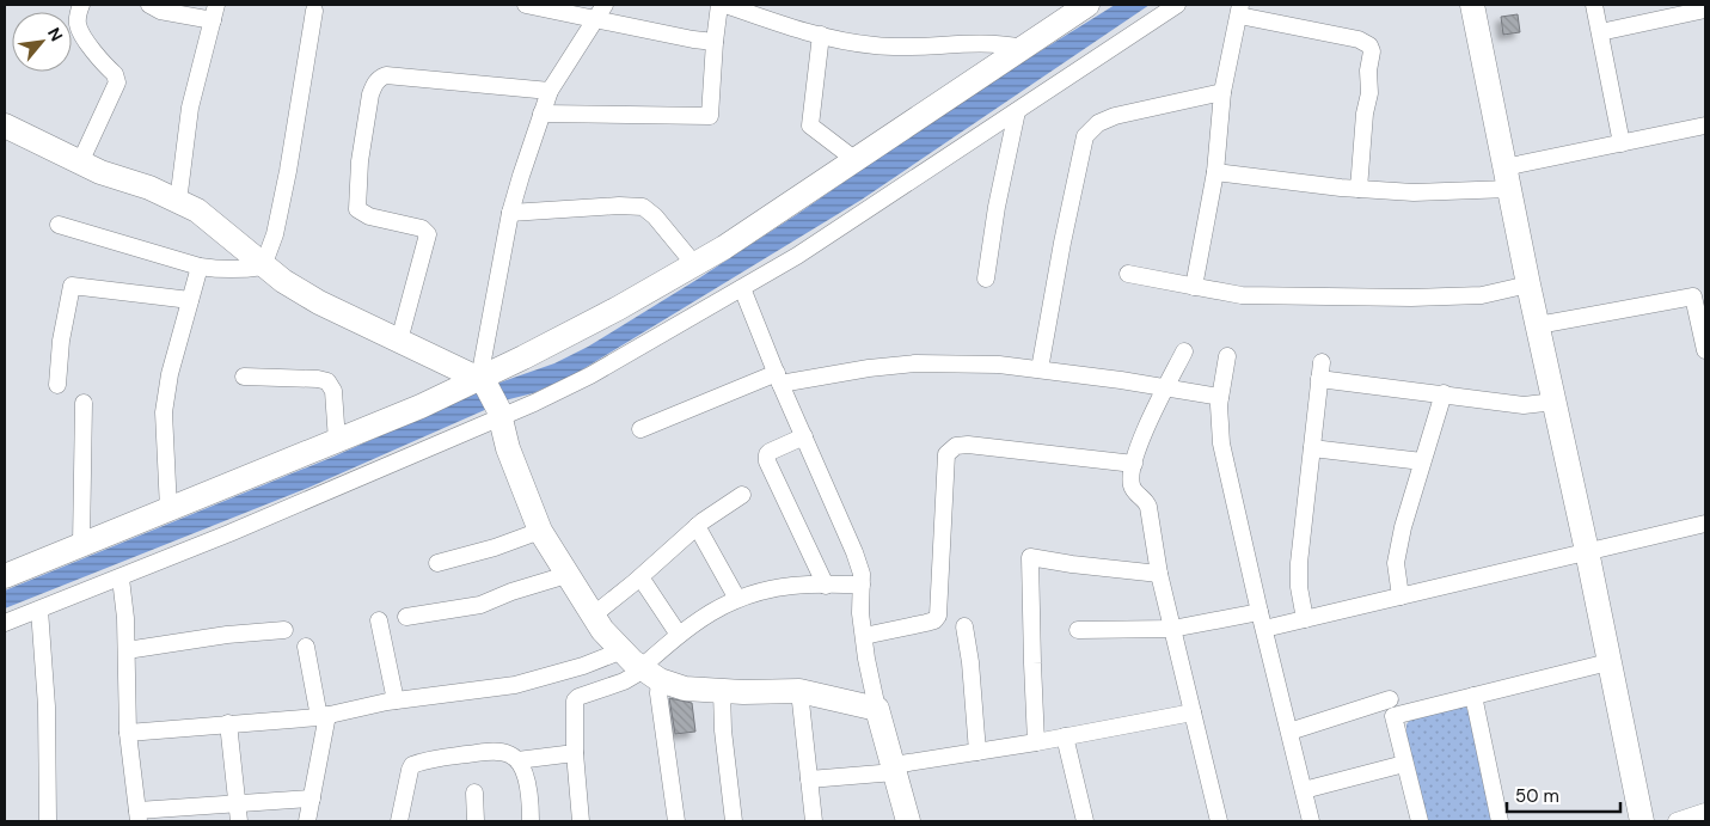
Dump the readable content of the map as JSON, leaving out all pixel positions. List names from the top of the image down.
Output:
{
  "scale_bar": "50 m",
  "north": "top right"
}
